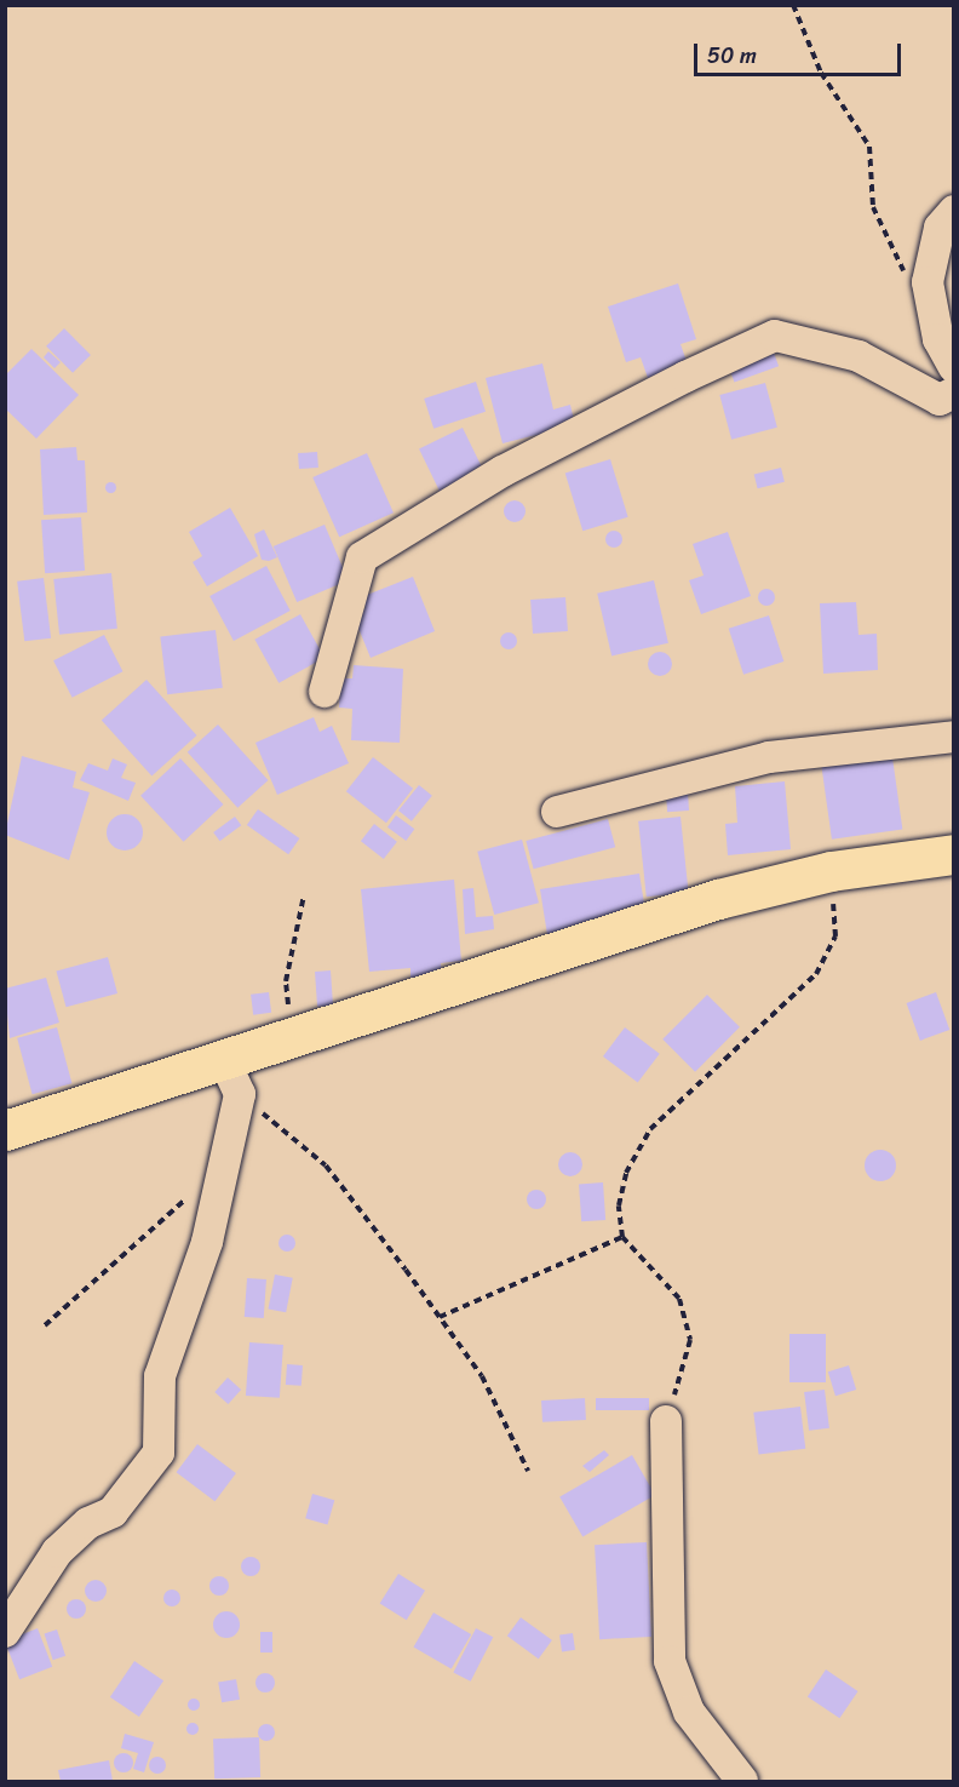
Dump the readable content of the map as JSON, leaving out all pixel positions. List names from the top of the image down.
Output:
{
  "scale_bar": "50 m"
}
